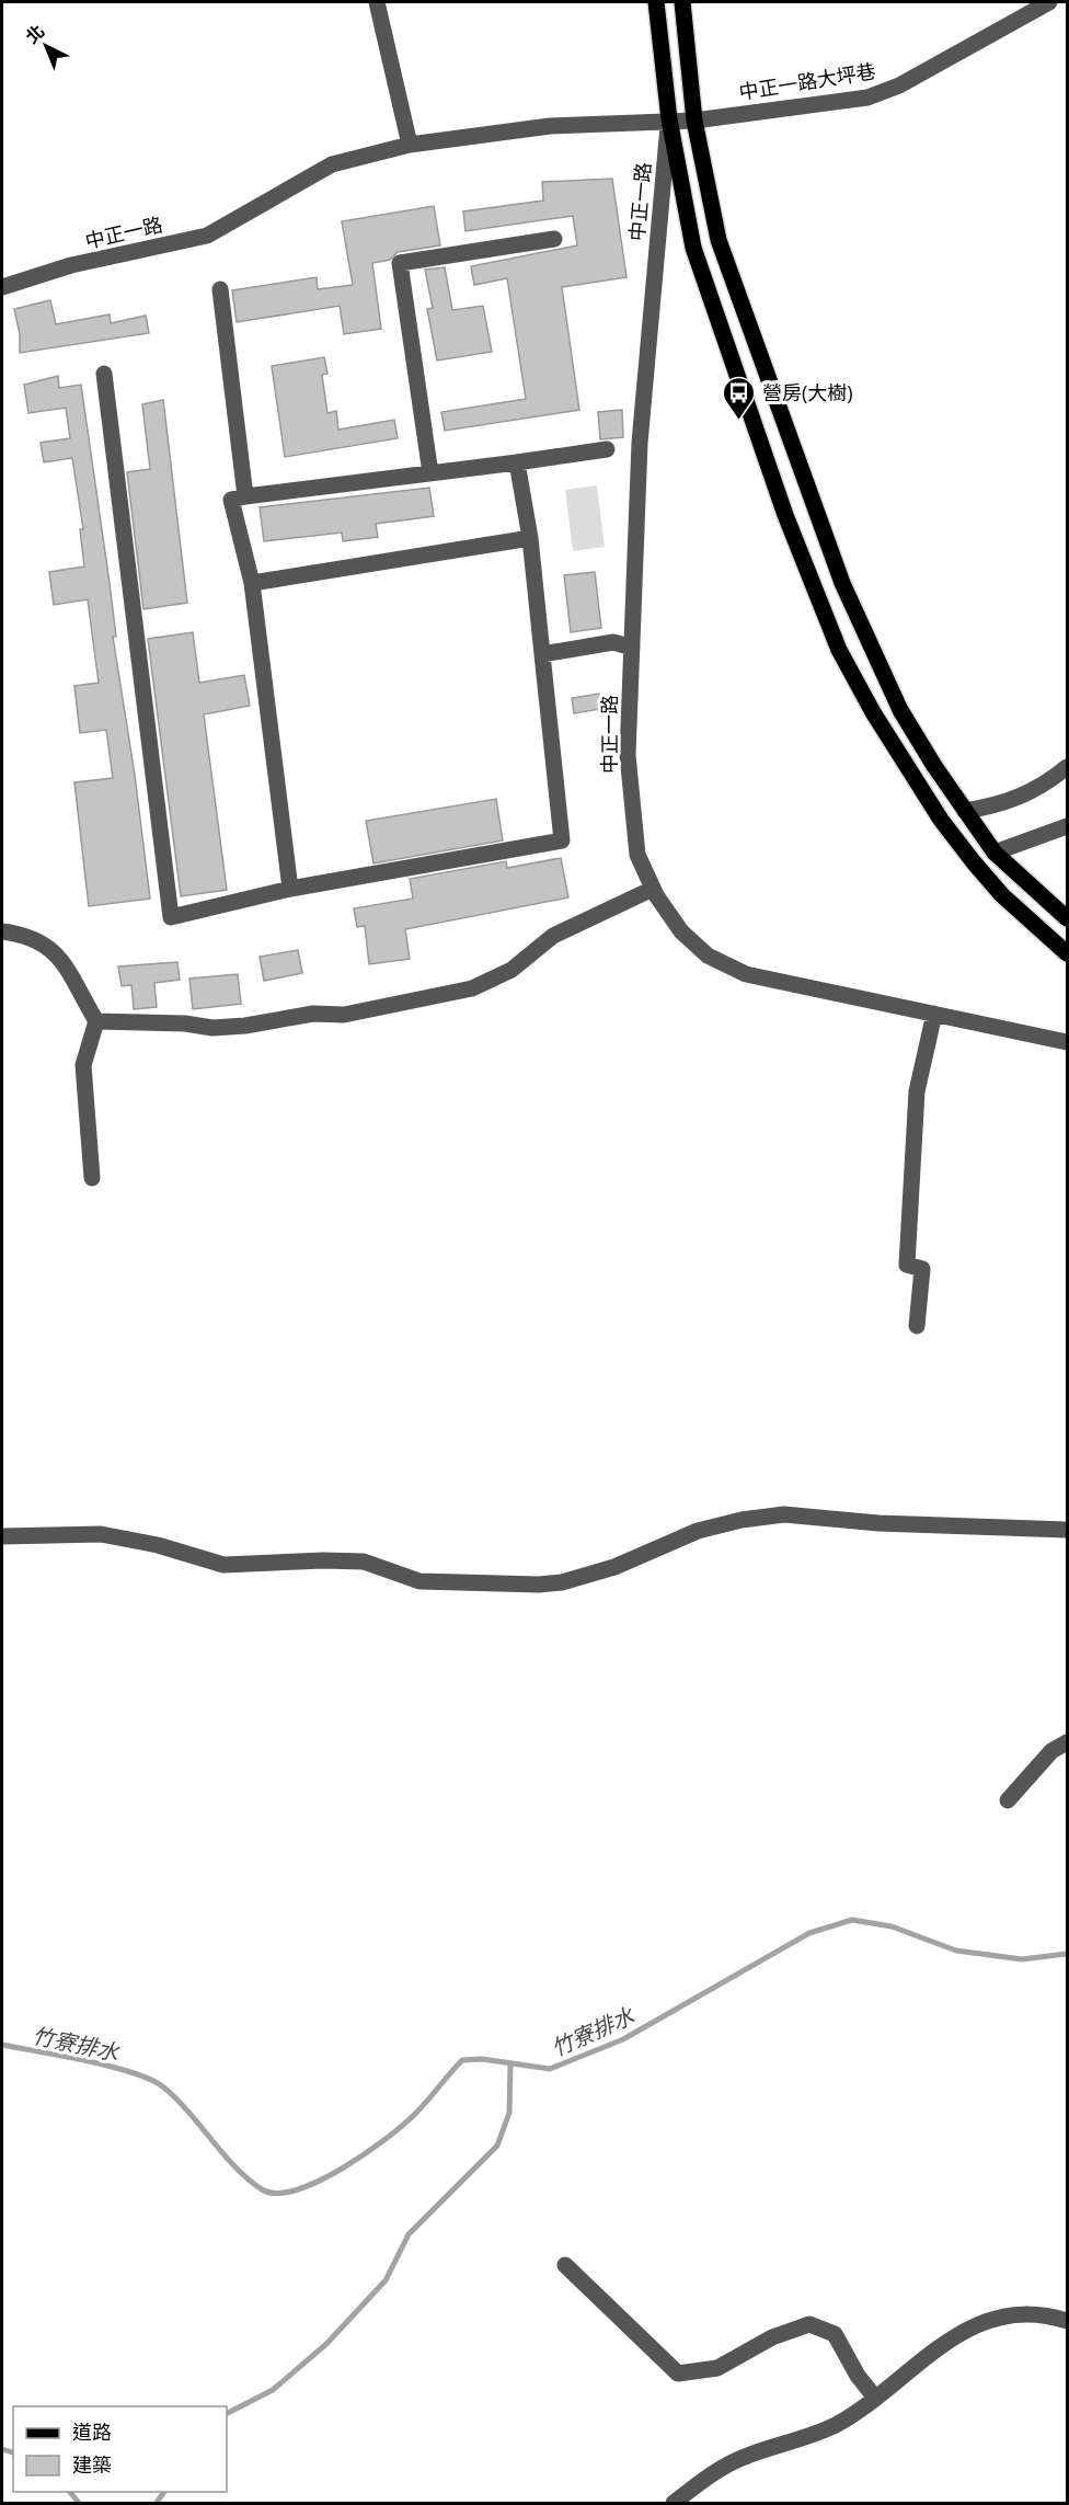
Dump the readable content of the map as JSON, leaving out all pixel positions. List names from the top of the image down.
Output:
{
  "streets": {
    "main road": ["中正一路"],
    "street": ["中正一路大坪巷"]
  },
  "crossings": [
    ["中正一路大坪巷", "中正一路"]
  ],
  "water": ["竹寮排水"],
  "places": {
    "bus stop": ["營房(大樹)"]
  },
  "legend": ["道路", "建築"],
  "north": "top left"
}
